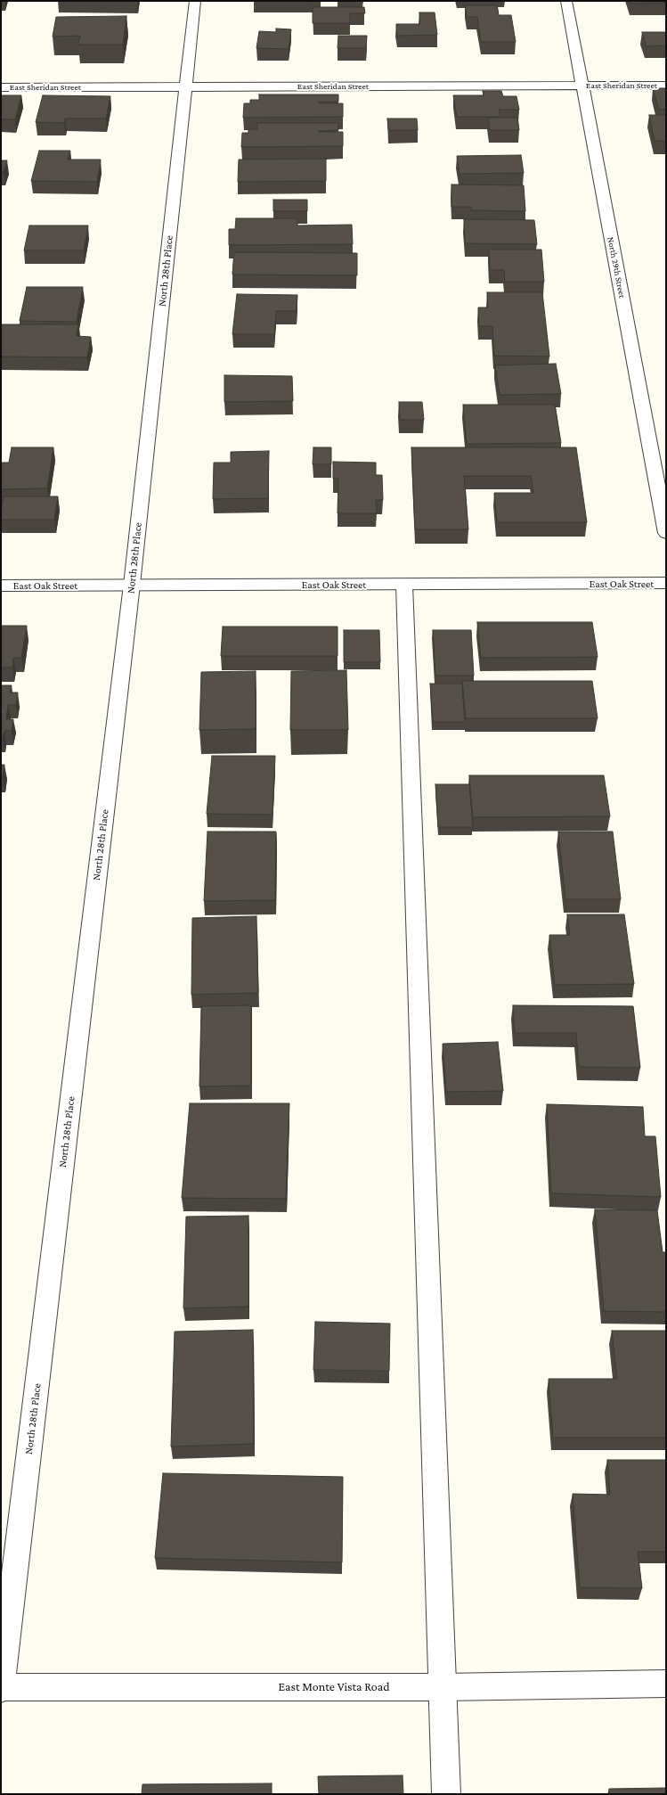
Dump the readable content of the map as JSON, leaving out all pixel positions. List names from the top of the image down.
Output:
{
  "streets": {
    "street": [
      "East Sheridan Street",
      "North 29th Street",
      "North 28th Place",
      "East Oak Street",
      "East Monte Vista Road"
    ]
  },
  "crossings": [
    ["East Sheridan Street", "North 29th Street"],
    ["East Sheridan Street", "North 28th Place"],
    ["North 28th Place", "East Oak Street"],
    ["North 28th Place", "East Monte Vista Road"]
  ]
}
